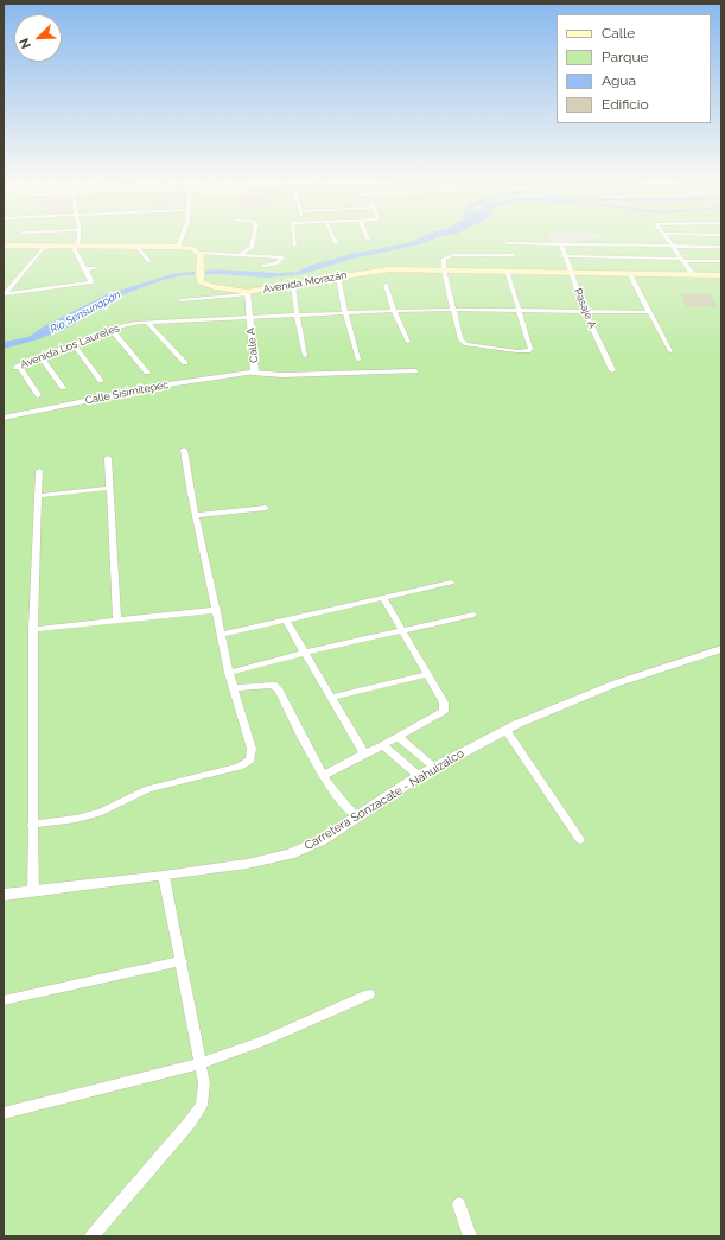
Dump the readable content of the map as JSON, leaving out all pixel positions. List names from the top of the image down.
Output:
{
  "streets": {
    "main road": ["Avenida Morazán"],
    "street": [
      "Pasaje A",
      "Calle A",
      "Avenida Los Laureles",
      "Calle Sisimitepec",
      "Carretera Sonzacate - Nahuizalco"
    ]
  },
  "crossings": [
    ["Avenida Morazán", "Pasaje A"],
    ["Pasaje A", "Avenida Los Laureles"],
    ["Calle A", "Avenida Los Laureles"],
    ["Calle A", "Calle Sisimitepec"]
  ],
  "water": ["Río Sensunapán"],
  "legend": [
    "Calle",
    "Parque",
    "Agua",
    "Edificio"
  ],
  "north": "bottom left"
}
